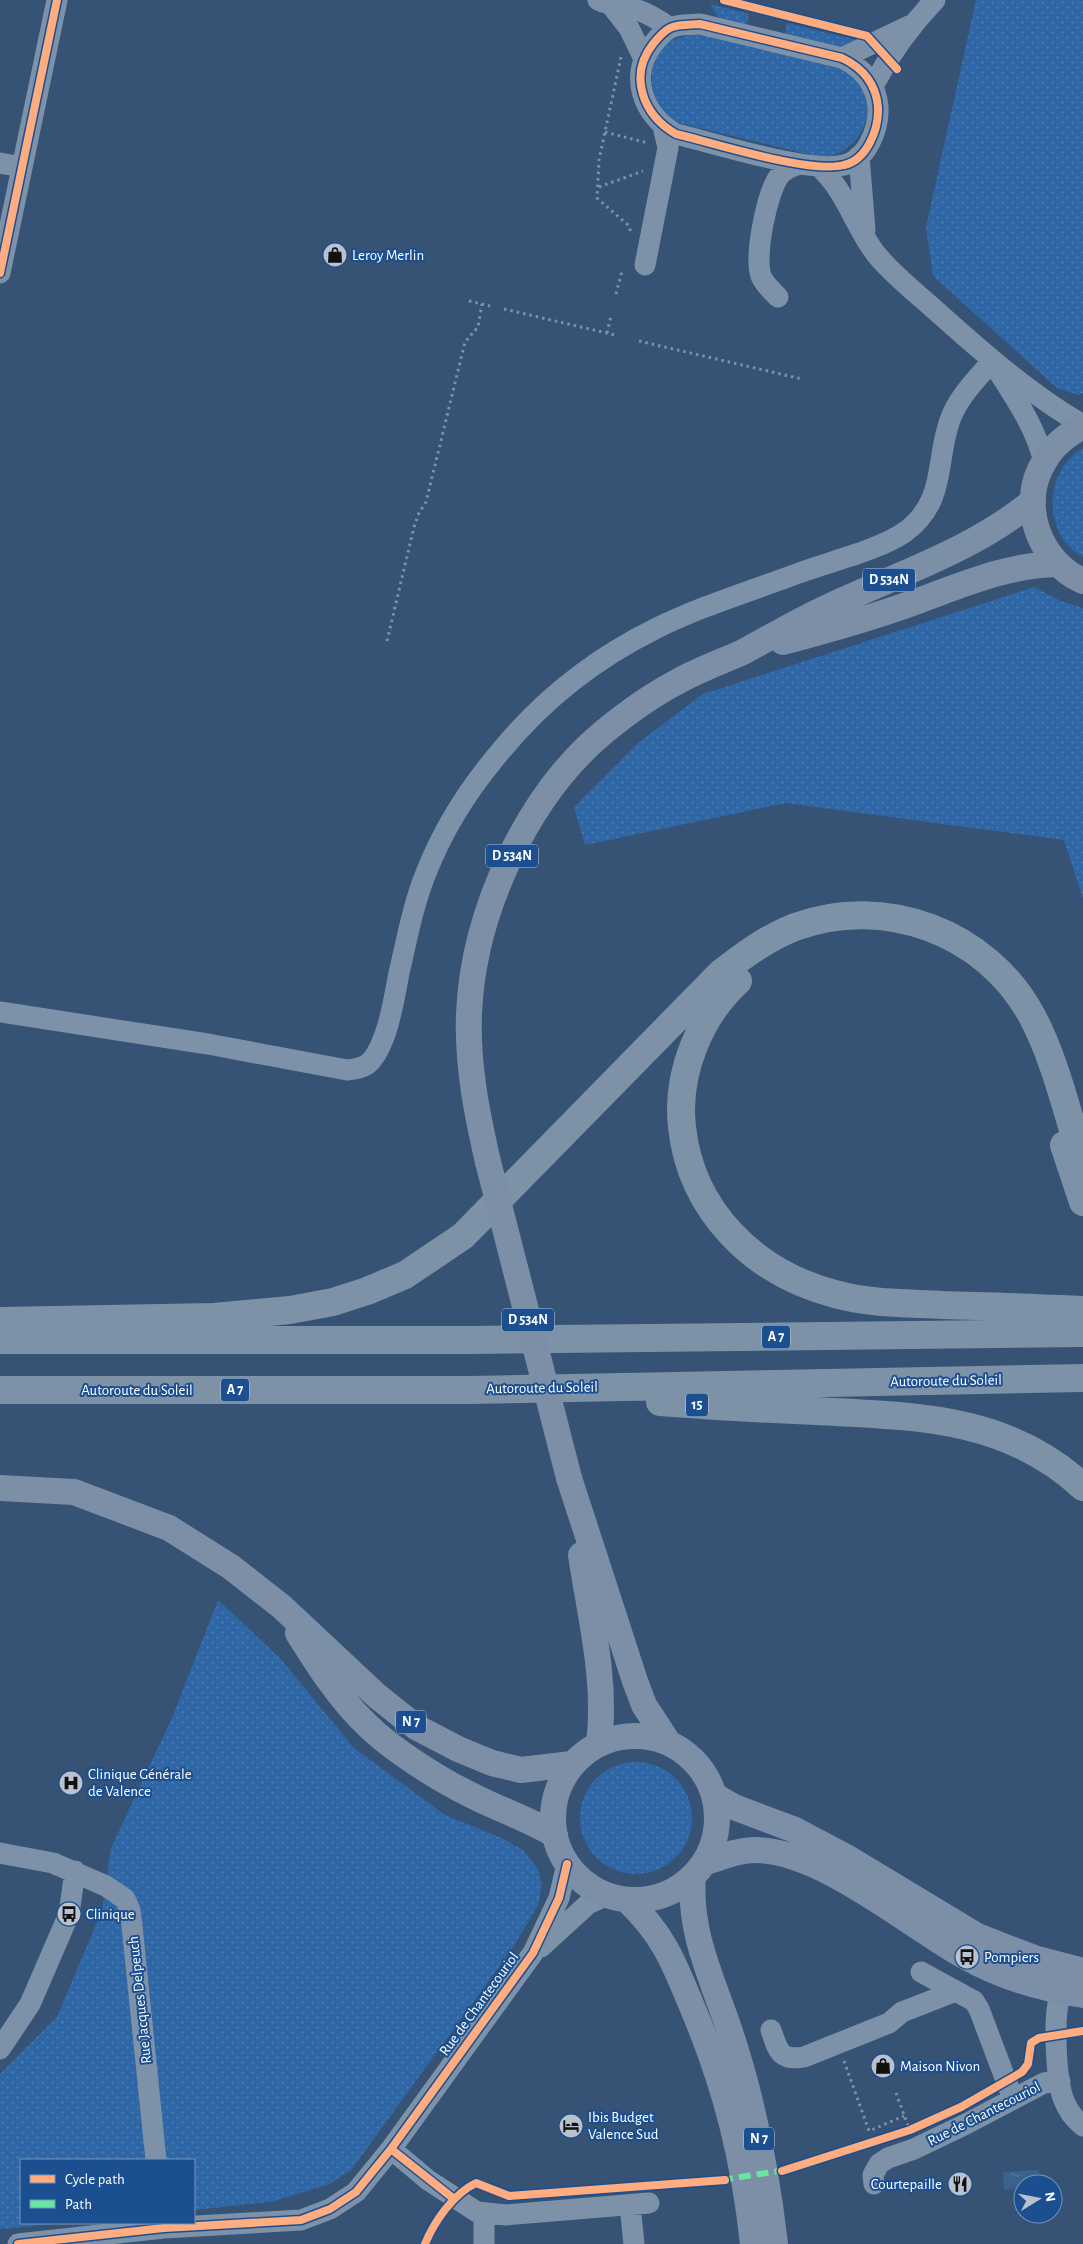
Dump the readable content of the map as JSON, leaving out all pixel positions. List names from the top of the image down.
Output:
{
  "streets": {
    "highway": ["A 7", "Autoroute du Soleil", "15"],
    "main road": ["D 534N", "N 7"],
    "street": ["Rue Jacques Delpeuch", "Rue de Chantecouriol"]
  },
  "crossings": [
    ["D 534N", "N 7"],
    ["D 534N", "Rue de Chantecouriol"],
    ["Autoroute du Soleil", "15"],
    ["N 7", "Rue de Chantecouriol"]
  ],
  "places": {
    "shop": ["Leroy Merlin", "Maison Nivon"],
    "hospital": ["Clinique Générale de Valence"],
    "bus stop": ["Clinique", "Pompiers"],
    "hotel": ["Ibis Budget Valence Sud"],
    "restaurant": ["Courtepaille"]
  },
  "legend": ["Cycle path", "Path"],
  "north": "right"
}
